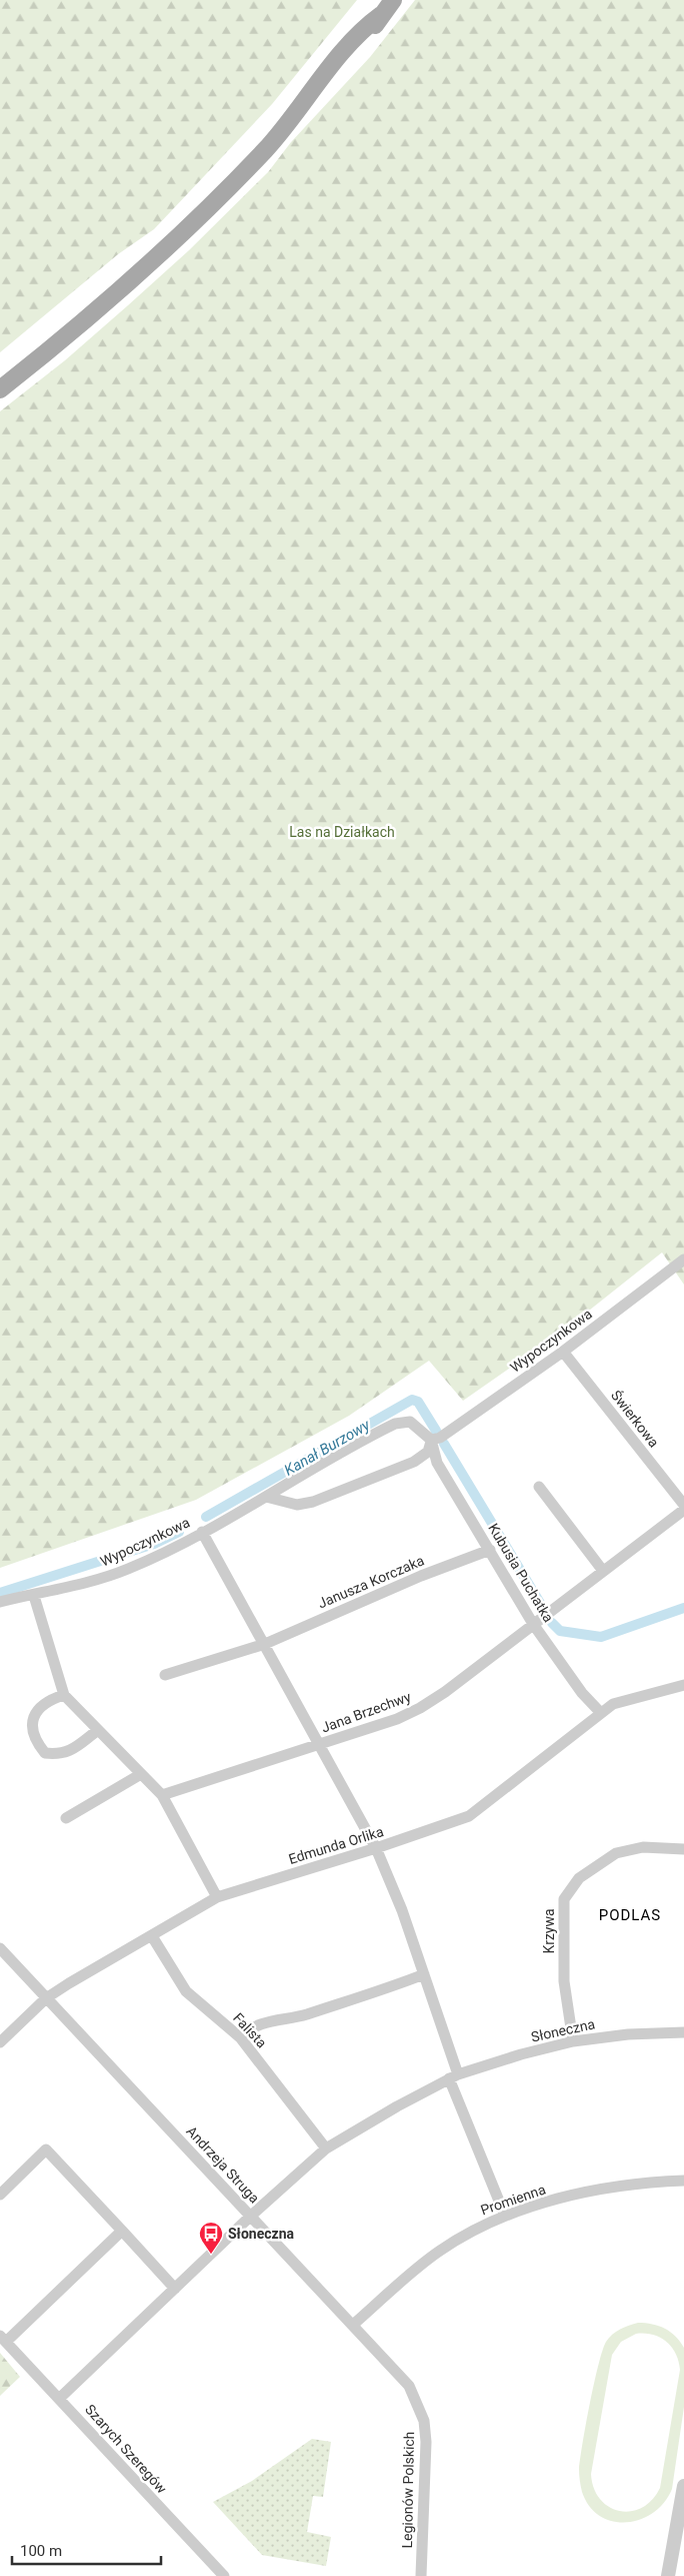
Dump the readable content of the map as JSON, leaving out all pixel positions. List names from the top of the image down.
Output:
{
  "streets": {
    "street": [
      "Wypoczynkowa",
      "Świerkowa",
      "Kubusia Puchatka",
      "Janusza Korczaka",
      "Jana Brzechwy",
      "Edmunda Orlika",
      "Krzywa",
      "Falista",
      "Słoneczna",
      "Andrzeja Struga",
      "Promienna",
      "Szarych Szeregów",
      "Legionów Polskich"
    ]
  },
  "crossings": [
    ["Wypoczynkowa", "Świerkowa"],
    ["Wypoczynkowa", "Kubusia Puchatka"],
    ["Kubusia Puchatka", "Janusza Korczaka"],
    ["Kubusia Puchatka", "Jana Brzechwy"],
    ["Kubusia Puchatka", "Edmunda Orlika"],
    ["Edmunda Orlika", "Falista"],
    ["Edmunda Orlika", "Andrzeja Struga"],
    ["Krzywa", "Słoneczna"],
    ["Falista", "Słoneczna"],
    ["Słoneczna", "Andrzeja Struga"],
    ["Słoneczna", "Szarych Szeregów"],
    ["Andrzeja Struga", "Promienna"],
    ["Andrzeja Struga", "Legionów Polskich"]
  ],
  "districts": ["PODLAS"],
  "water": ["Kanał Burzowy"],
  "parks": ["Las na Działkach"],
  "places": {
    "bus stop": ["Słoneczna"]
  },
  "scale_bar": "100 m"
}
